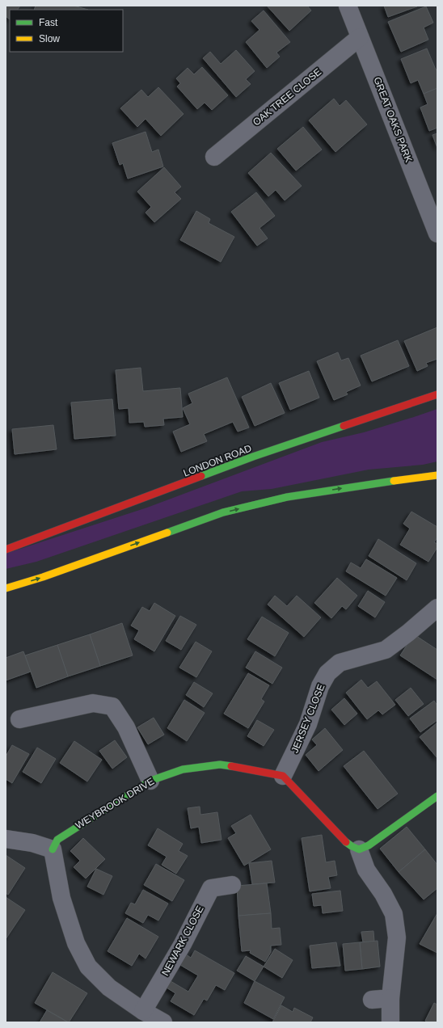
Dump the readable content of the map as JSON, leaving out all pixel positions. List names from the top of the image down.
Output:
{
  "streets": {
    "main road": ["LONDON ROAD", "WEYBROOK DRIVE"],
    "street": [
      "OAK TREE CLOSE",
      "GREAT OAKS PARK",
      "JERSEY CLOSE",
      "NEWARK CLOSE"
    ]
  },
  "crossings": [
    ["OAK TREE CLOSE", "GREAT OAKS PARK"],
    ["JERSEY CLOSE", "WEYBROOK DRIVE"]
  ],
  "legend": ["Fast", "Slow"]
}
